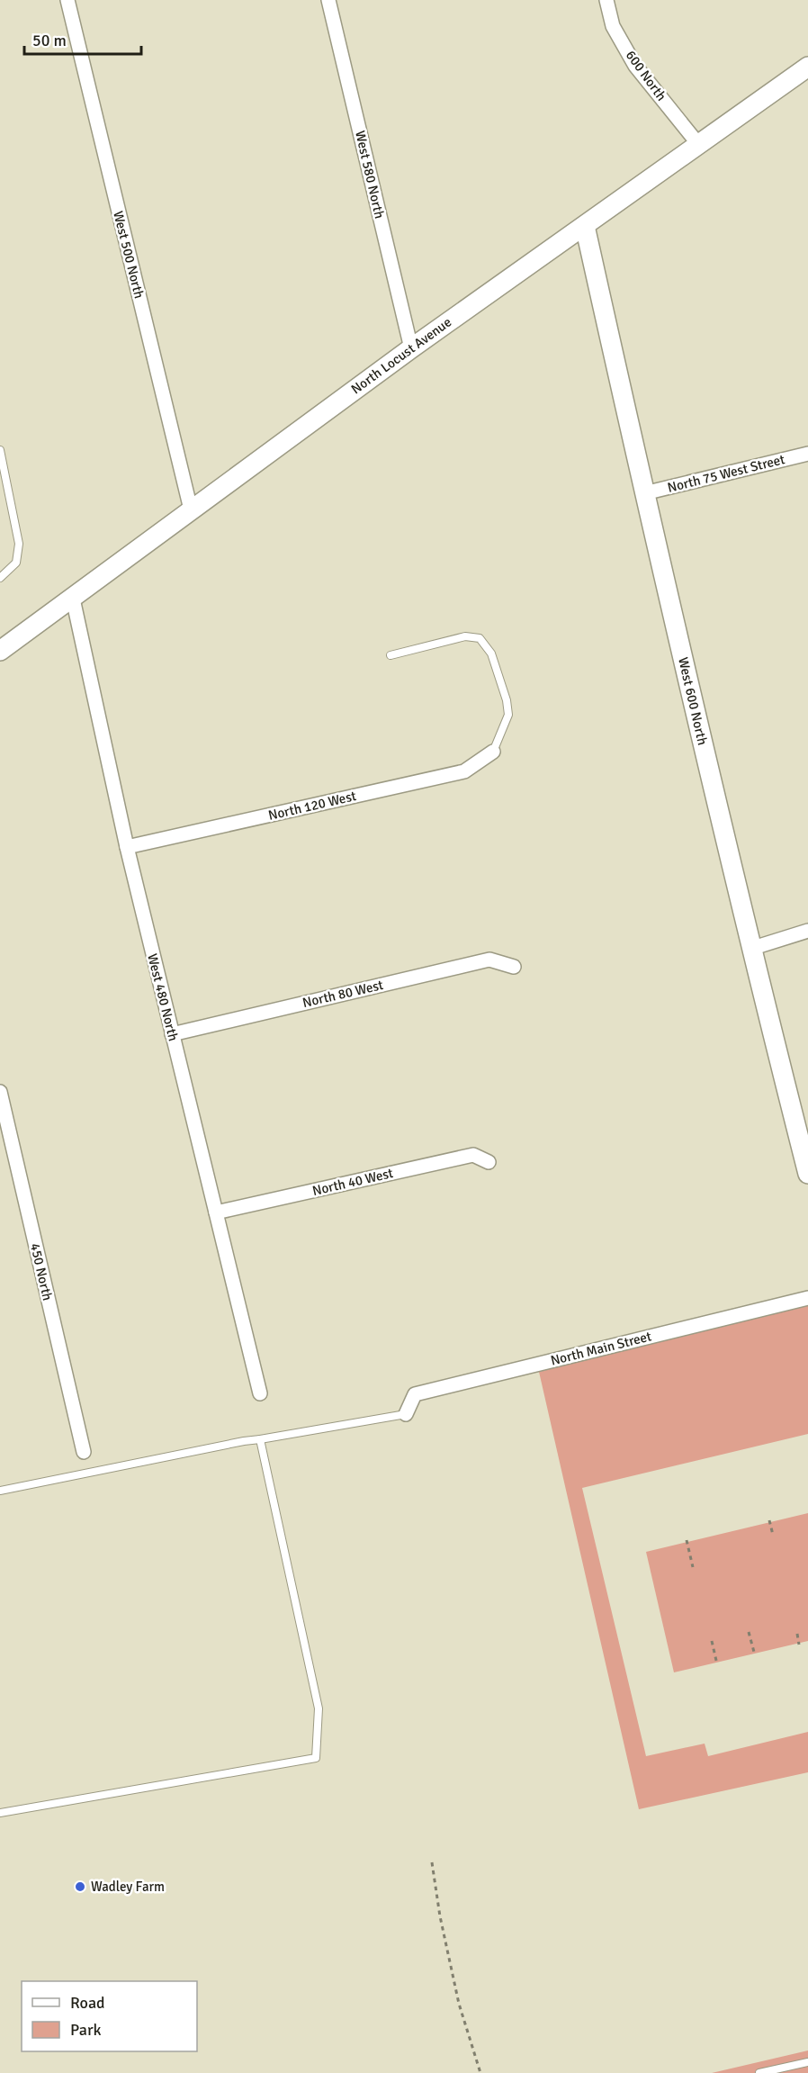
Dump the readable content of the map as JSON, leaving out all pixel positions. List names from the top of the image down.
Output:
{
  "streets": {
    "street": [
      "600 North",
      "West 580 North",
      "West 500 North",
      "North Locust Avenue",
      "North 75 West Street",
      "West 600 North",
      "North 120 West",
      "North 80 West",
      "West 480 North",
      "North 40 West",
      "450 North",
      "North Main Street"
    ]
  },
  "crossings": [
    ["600 North", "North Locust Avenue"],
    ["West 580 North", "North Locust Avenue"],
    ["West 500 North", "North Locust Avenue"],
    ["North Locust Avenue", "West 600 North"],
    ["North Locust Avenue", "West 480 North"],
    ["North 75 West Street", "West 600 North"],
    ["North 120 West", "West 480 North"],
    ["North 80 West", "West 480 North"],
    ["West 480 North", "North 40 West"]
  ],
  "places": ["Wadley Farm"],
  "legend": ["Road", "Park"],
  "scale_bar": "50 m"
}
